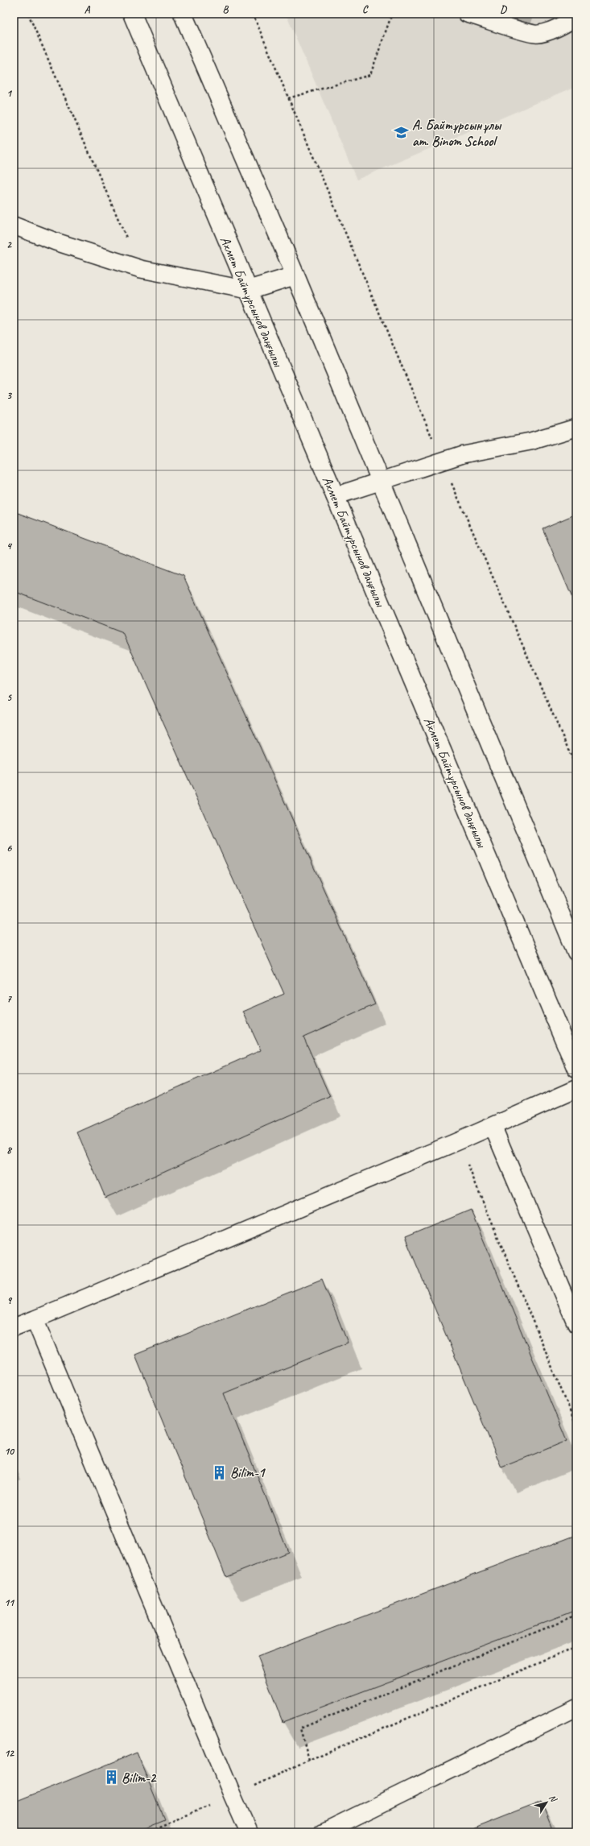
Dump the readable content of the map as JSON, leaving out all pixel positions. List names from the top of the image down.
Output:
{
  "streets": {
    "street": ["Ахмет Байтұрсынов даңғылы"]
  },
  "places": {
    "school or university": ["А. Байтұрсынұлы ат. Binom School"],
    "building": ["Bilim-1", "Bilim-2"]
  },
  "north": "top right",
  "grid": {
    "columns": [
      "A",
      "B",
      "C",
      "D"
    ],
    "rows": [
      "1",
      "2",
      "3",
      "4",
      "5",
      "6",
      "7",
      "8",
      "9",
      "10",
      "11",
      "12"
    ]
  }
}
